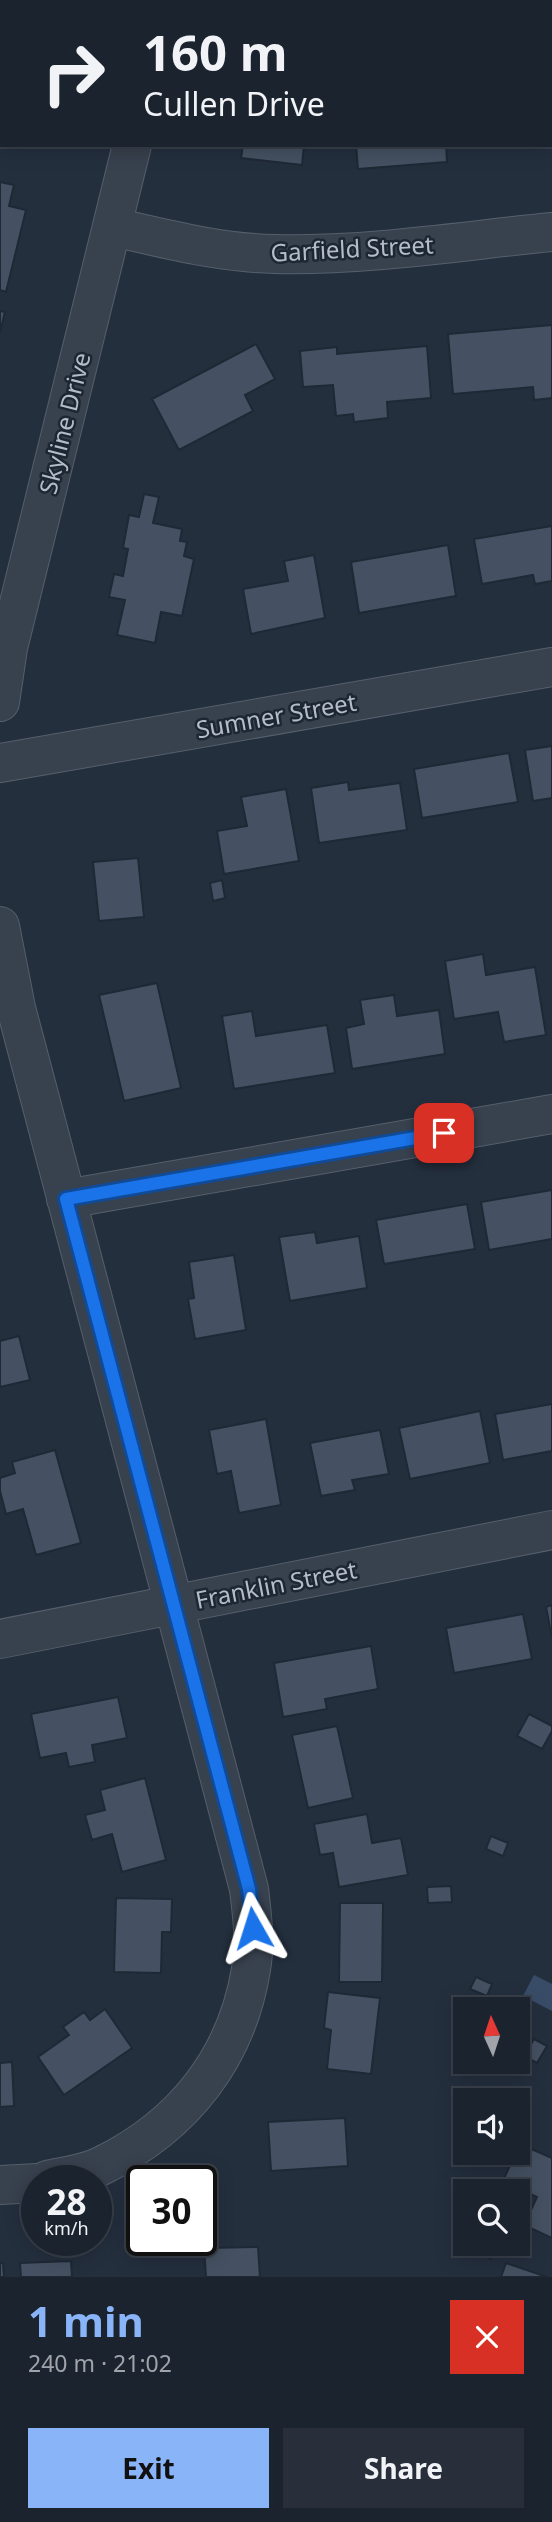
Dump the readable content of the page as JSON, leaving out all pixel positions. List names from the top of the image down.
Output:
{
  "streets": {
    "street": [
      "Garfield Street",
      "Skyline Drive",
      "Sumner Street",
      "Franklin Street"
    ]
  },
  "crossings": [
    ["Garfield Street", "Skyline Drive"]
  ],
  "north": "top",
  "page": {
    "turn": ["160 m", "Cullen Drive"],
    "speed": "28 km/h",
    "limit": "30",
    "heading": ["1 min", "240 m · 21:02"],
    "buttons": ["Exit", "Share"]
  }
}
